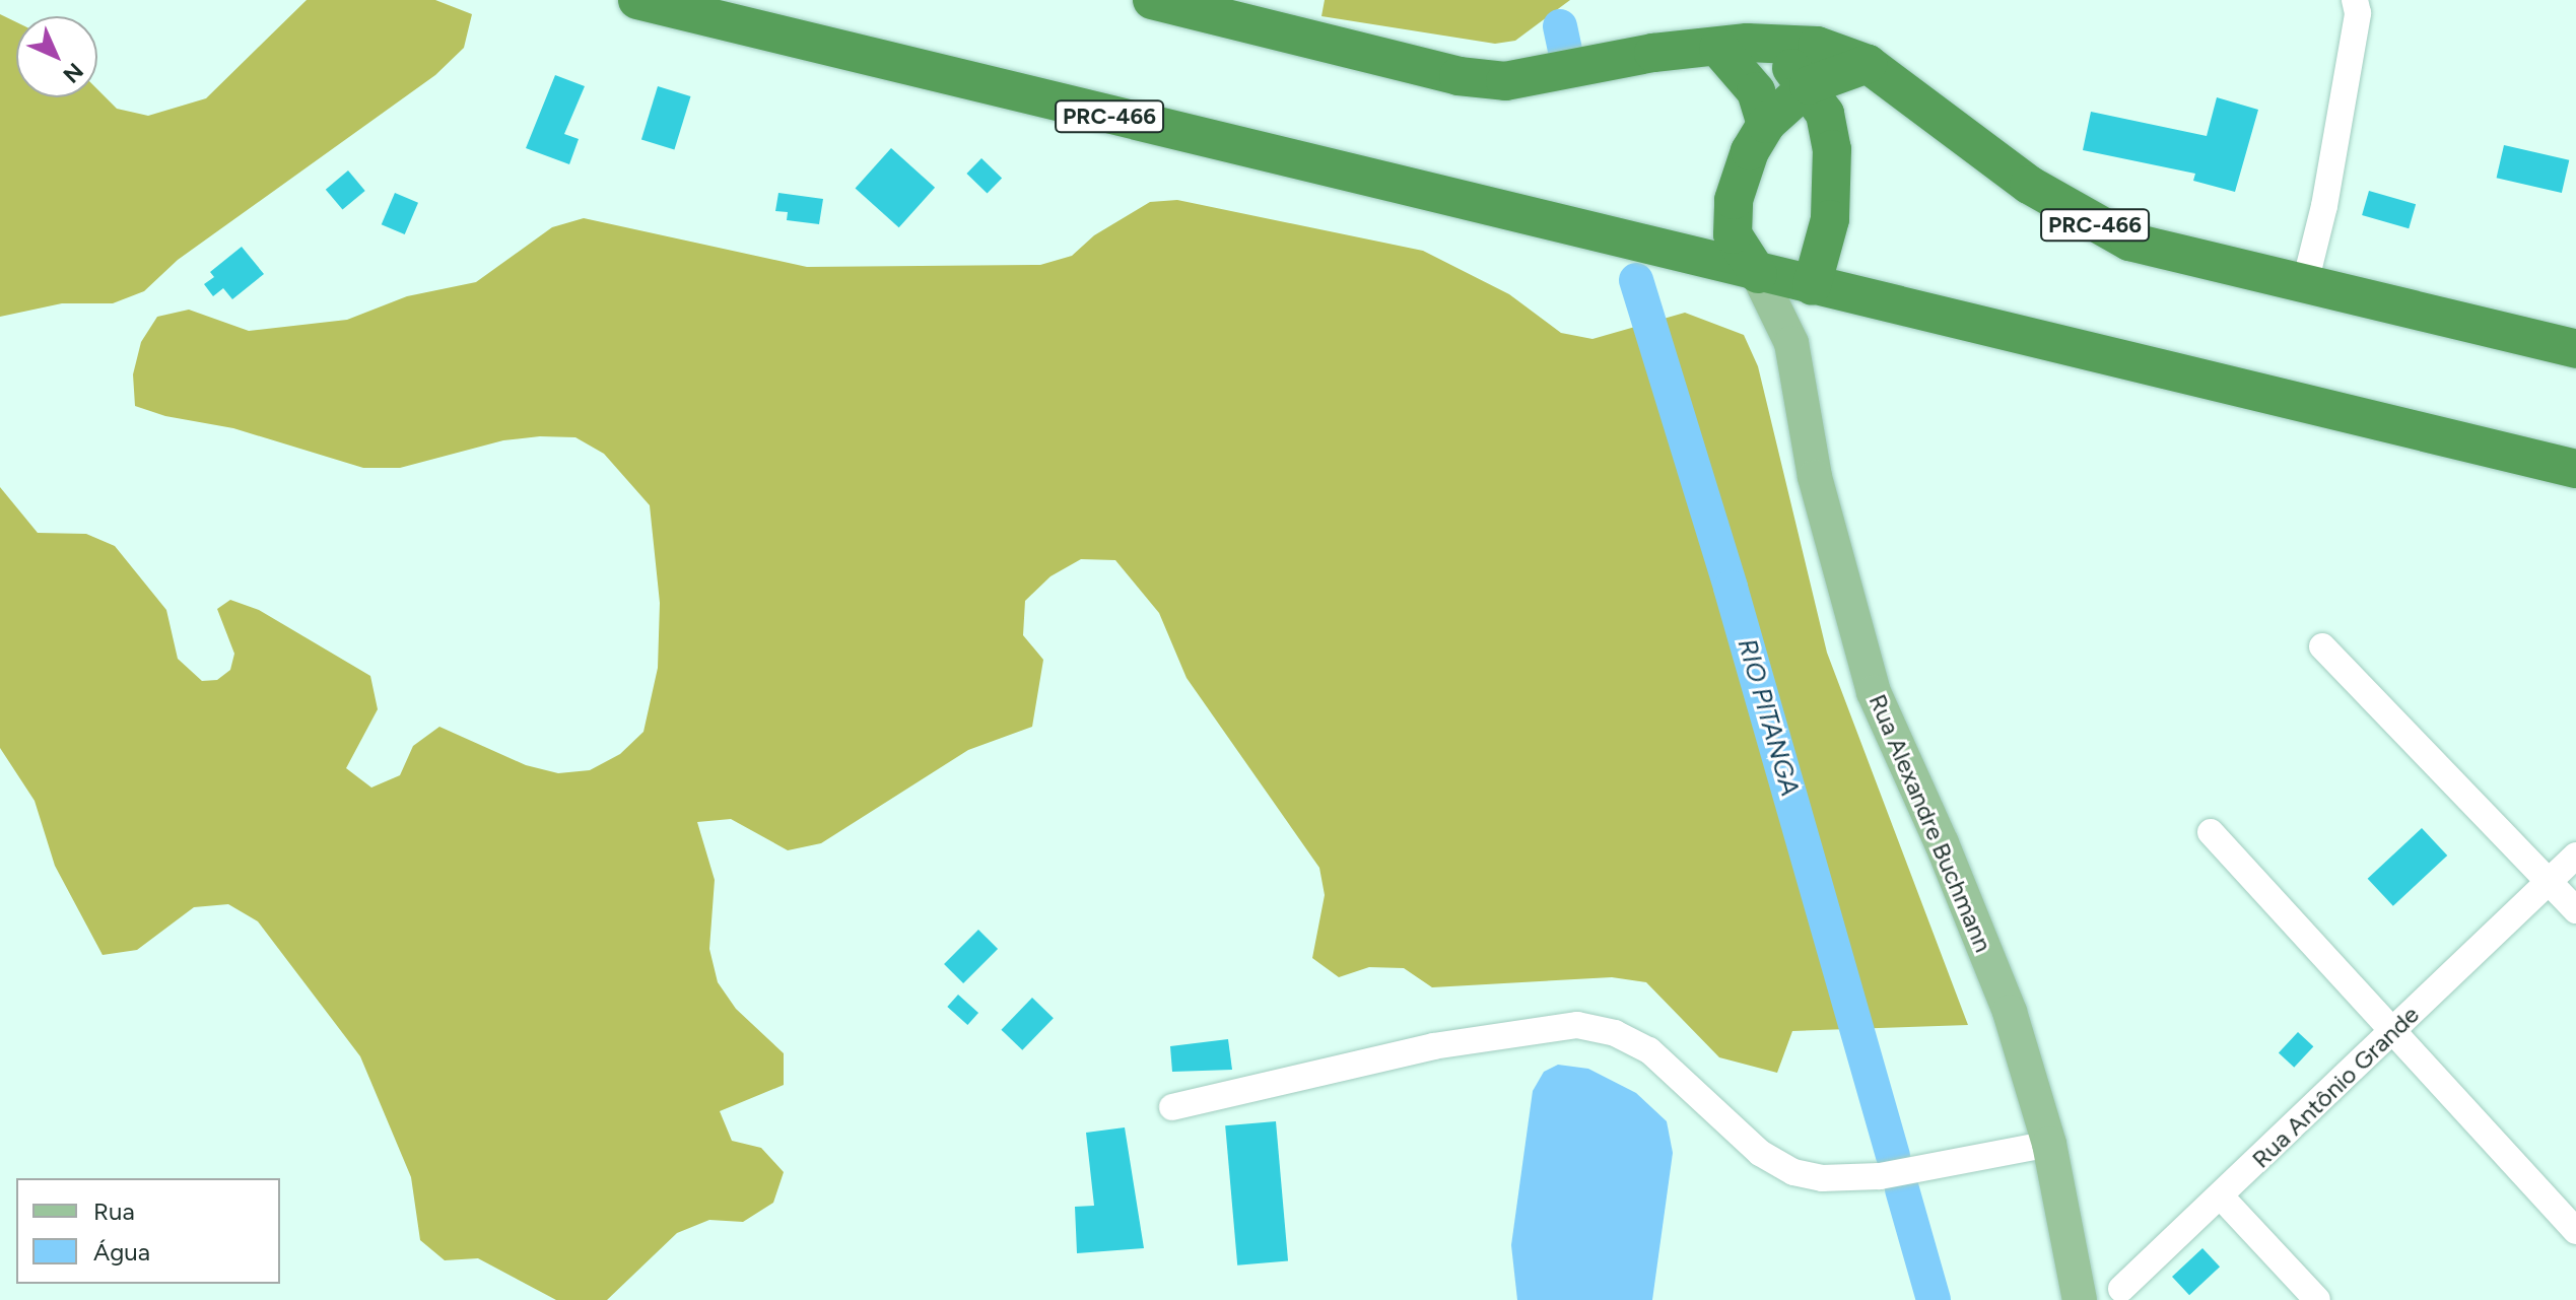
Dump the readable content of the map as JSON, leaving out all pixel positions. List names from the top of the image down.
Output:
{
  "streets": {
    "highway": ["PRC-466"],
    "main road": ["Rua Alexandre Buchmann"],
    "street": ["Rua Antônio Grande"]
  },
  "crossings": [
    ["PRC-466", "Rua Alexandre Buchmann"]
  ],
  "water": ["RIO PITANGA"],
  "legend": ["Rua", "Água"],
  "north": "bottom right"
}
